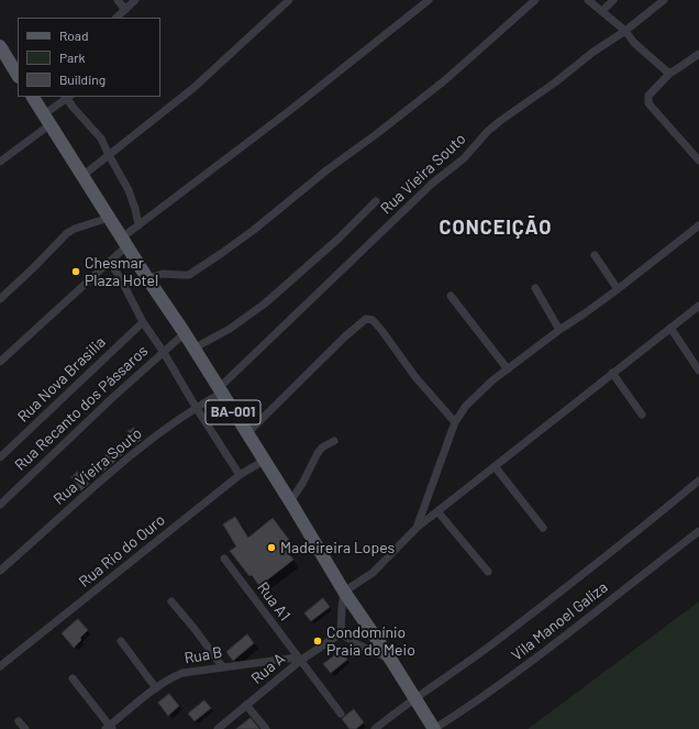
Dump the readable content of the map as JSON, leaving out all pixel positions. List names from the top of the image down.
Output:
{
  "streets": {
    "main road": ["BA-001"],
    "street": [
      "Rua Vieira Souto",
      "Rua Nova Brasilia",
      "Rua Recanto dos Pássaros",
      "Rua Rio do Ouro",
      "Rua A1",
      "Vila Manoel Galiza",
      "Rua B",
      "Rua A"
    ]
  },
  "crossings": [
    ["Rua Vieira Souto", "BA-001"],
    ["Rua Recanto dos Pássaros", "BA-001"],
    ["BA-001", "Rua Rio do Ouro"],
    ["BA-001", "Vila Manoel Galiza"],
    ["Rua A1", "Rua B"],
    ["Rua A1", "Rua A"],
    ["Rua B", "Rua A"]
  ],
  "districts": ["CONCEIÇÃO"],
  "places": ["Chesmar Plaza Hotel", "Madeireira Lopes", "Condomínio Praia do Meio"],
  "legend": ["Road", "Park", "Building"]
}
